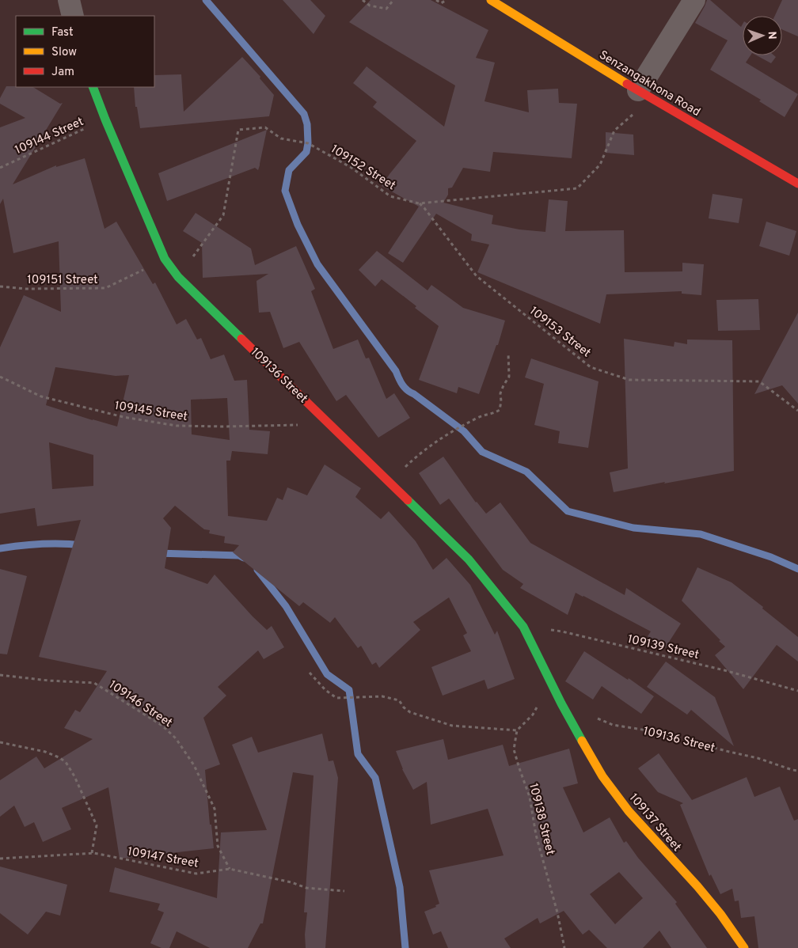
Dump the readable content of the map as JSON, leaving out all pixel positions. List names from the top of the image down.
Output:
{
  "streets": {
    "street": ["Senzangakhona Road", "109136 Street", "109137 Street"],
    "path": [
      "109144 Street",
      "109152 Street",
      "109151 Street",
      "109153 Street",
      "109145 Street",
      "109139 Street",
      "109146 Street",
      "109138 Street",
      "109147 Street"
    ]
  },
  "crossings": [
    ["Senzangakhona Road", "109152 Street"],
    ["109144 Street", "109136 Street"],
    ["109152 Street", "109153 Street"],
    ["109152 Street", "109136 Street"],
    ["109151 Street", "109136 Street"],
    ["109136 Street", "109145 Street"],
    ["109136 Street", "109139 Street"],
    ["109136 Street", "109137 Street"],
    ["109146 Street", "109147 Street"]
  ],
  "legend": ["Fast", "Slow", "Jam"],
  "north": "right"
}
